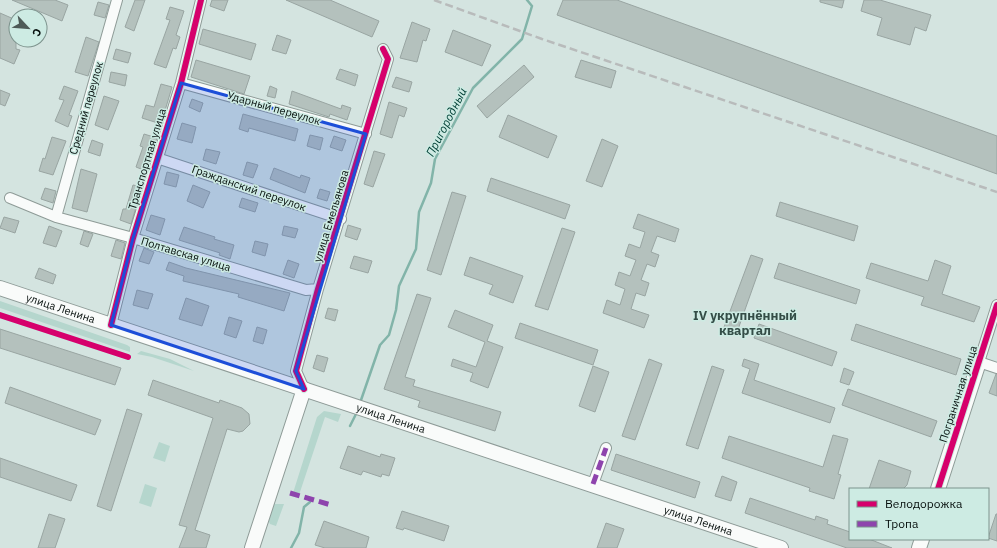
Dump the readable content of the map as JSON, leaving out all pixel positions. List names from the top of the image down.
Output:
{
  "streets": {
    "main road": ["улица Ленина", "Пограничная улица"],
    "street": [
      "Средний переулок",
      "Ударный переулок",
      "Транспортная улица",
      "Гражданский переулок",
      "улица Емельянова",
      "Полтавская улица"
    ]
  },
  "crossings": [
    ["Средний переулок", "Полтавская улица"],
    ["Ударный переулок", "Транспортная улица"],
    ["Ударный переулок", "улица Емельянова"],
    ["Транспортная улица", "Гражданский переулок"],
    ["Транспортная улица", "Полтавская улица"],
    ["Транспортная улица", "улица Ленина"],
    ["Гражданский переулок", "улица Емельянова"],
    ["улица Емельянова", "Полтавская улица"],
    ["улица Емельянова", "улица Ленина"]
  ],
  "districts": ["IV укрупнённый квартал"],
  "water": ["Пригородный"],
  "legend": ["Велодорожка", "Тропа"],
  "north": "bottom right"
}
